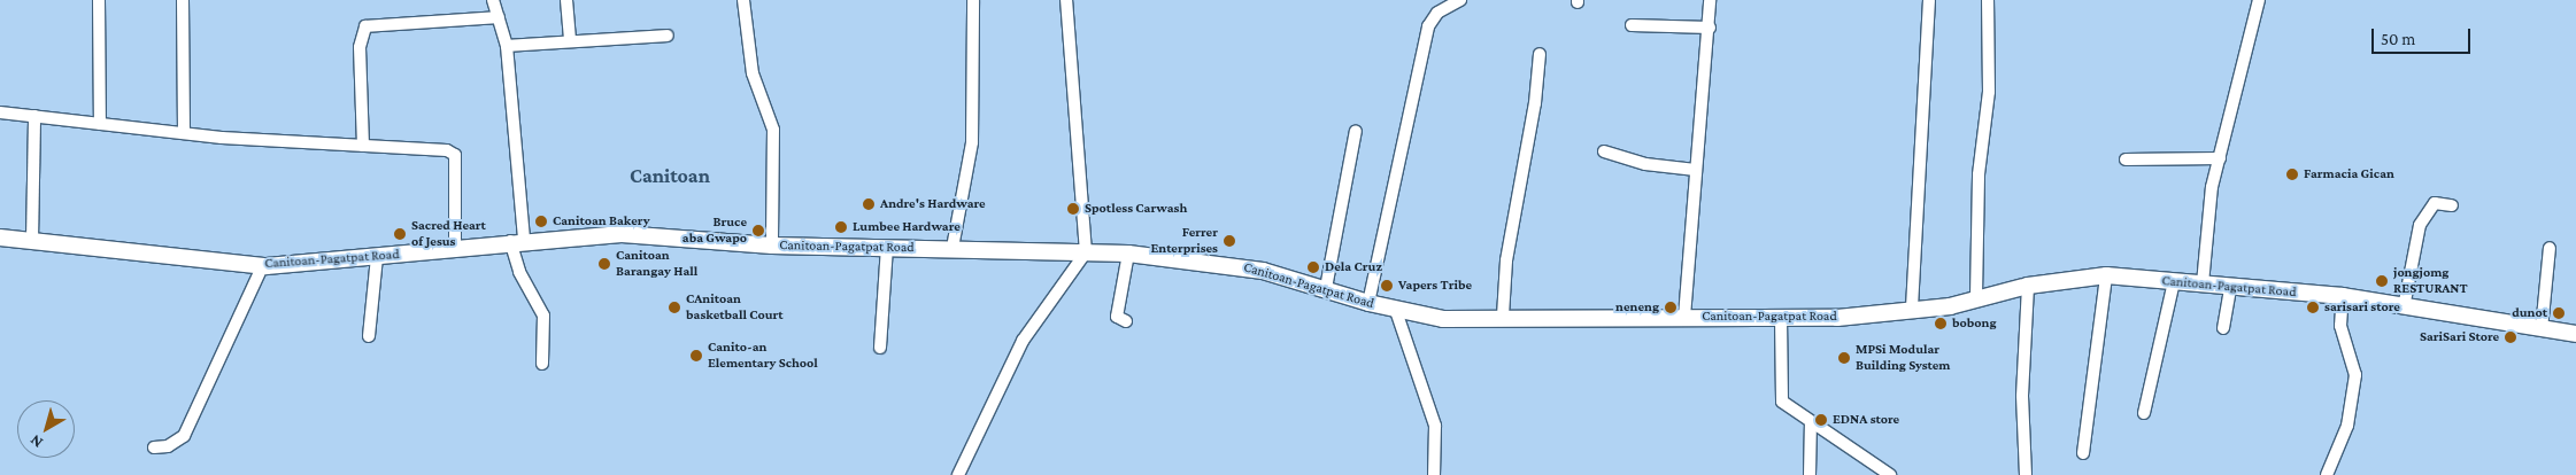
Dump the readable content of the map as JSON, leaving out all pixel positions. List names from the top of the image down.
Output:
{
  "streets": {
    "street": ["Canitoan-Pagatpat Road"]
  },
  "districts": ["Canitoan"],
  "places": [
    "Farmacia Gican",
    "Andre's Hardware",
    "Spotless Carwash",
    "Canitoan Bakery",
    "Lumbee Hardware",
    "Bruce aba Gwapo",
    "Sacred Heart of Jesus",
    "Ferrer Enterprises",
    "Canitoan Barangay Hall",
    "Dela Cruz",
    "jongjomg RESTURANT",
    "Vapers Tribe",
    "CAnitoan basketball Court",
    "neneng",
    "sarisari store",
    "dunot",
    "bobong",
    "SariSari Store",
    "Canito-an Elementary School",
    "MPSi Modular Building System",
    "EDNA store"
  ],
  "scale_bar": "50 m",
  "north": "bottom left"
}
